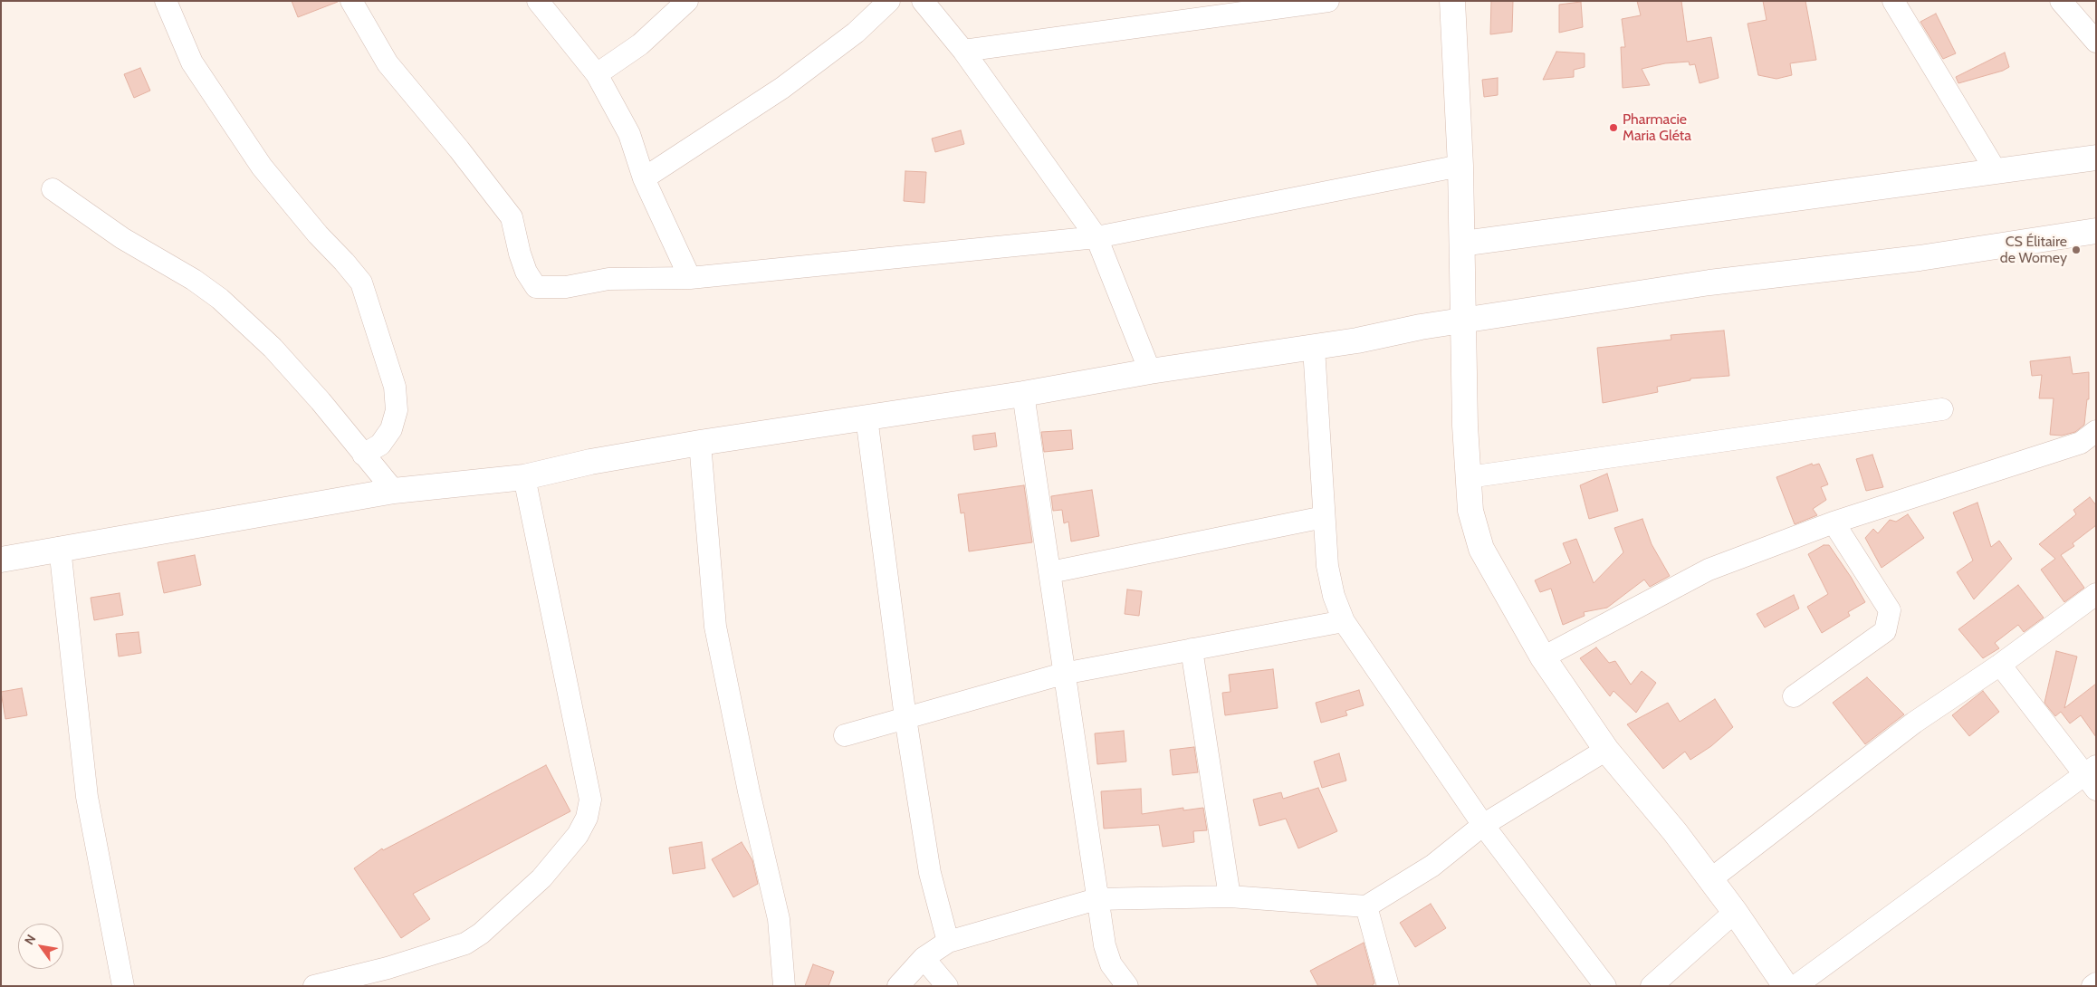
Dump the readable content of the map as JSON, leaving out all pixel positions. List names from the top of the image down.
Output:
{
  "places": ["Pharmacie Maria Gléta", "CS Élitaire de Womey"],
  "north": "top left"
}
